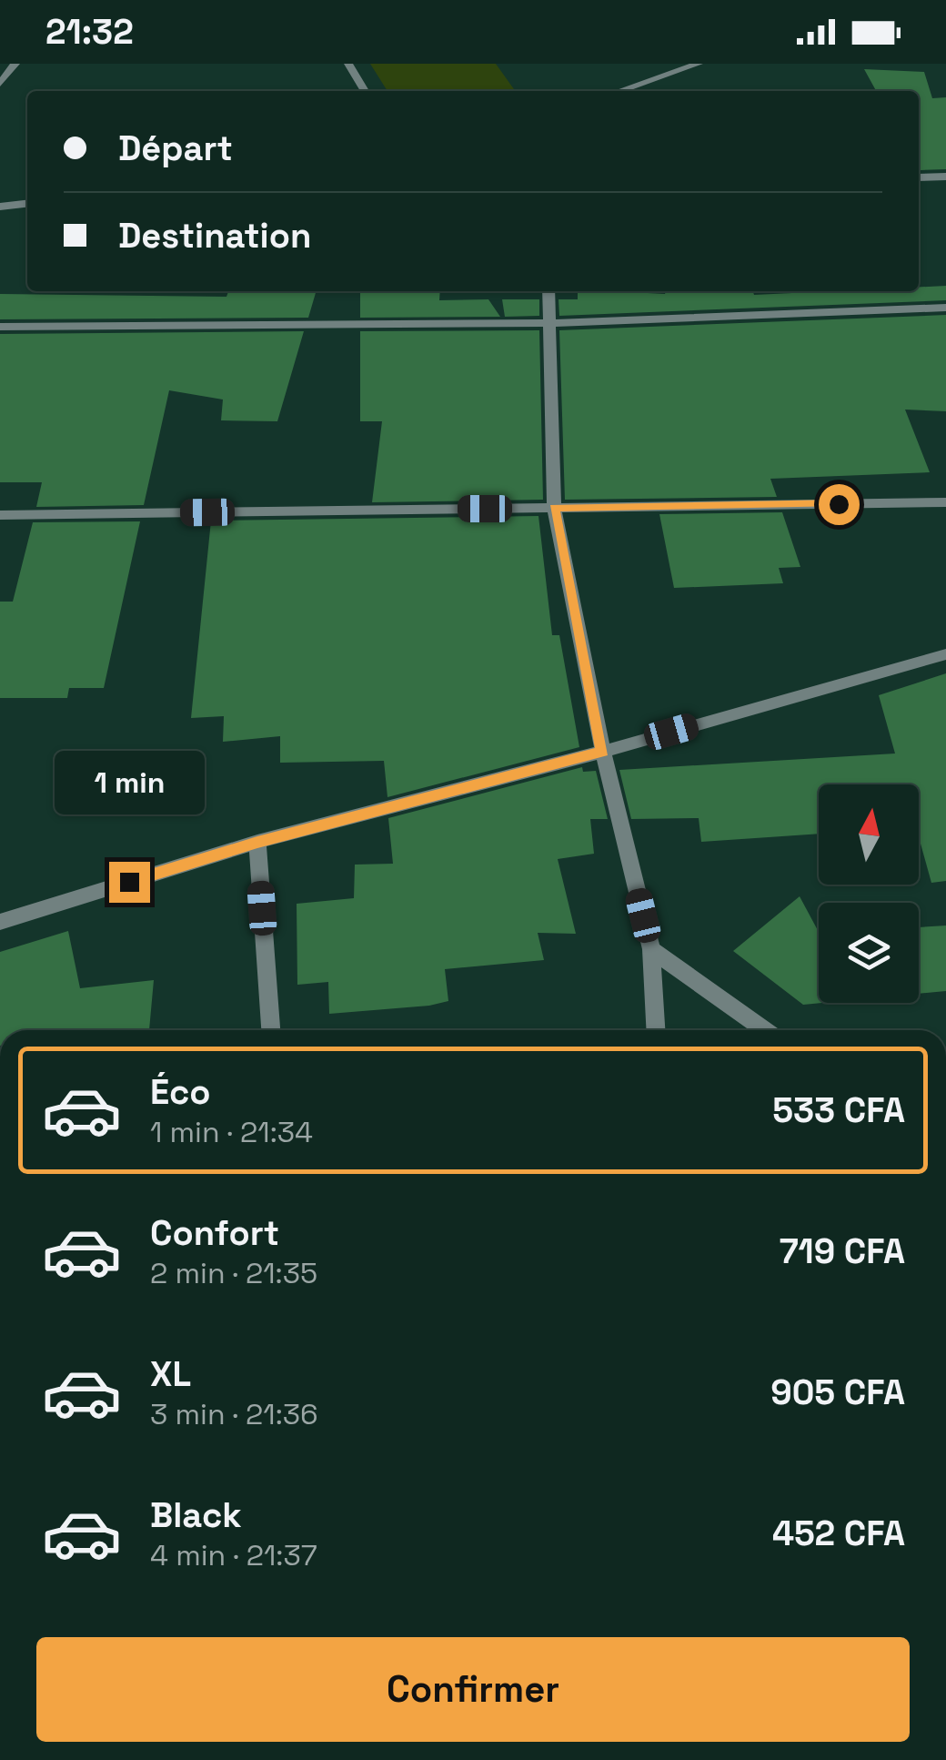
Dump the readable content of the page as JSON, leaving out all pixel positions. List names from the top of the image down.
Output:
{
  "north": "top",
  "page": {
    "status": "21:32",
    "banner": ["Départ", "Destination"],
    "bubble": "1 min",
    "list": [
      {
        "name": "Éco",
        "note": "1 min · 21:34",
        "value": "533 CFA"
      },
      {
        "name": "Confort",
        "note": "2 min · 21:35",
        "value": "719 CFA"
      },
      {
        "name": "XL",
        "note": "3 min · 21:36",
        "value": "905 CFA"
      },
      {
        "name": "Black",
        "note": "4 min · 21:37",
        "value": "452 CFA"
      }
    ],
    "buttons": "Confirmer"
  }
}
